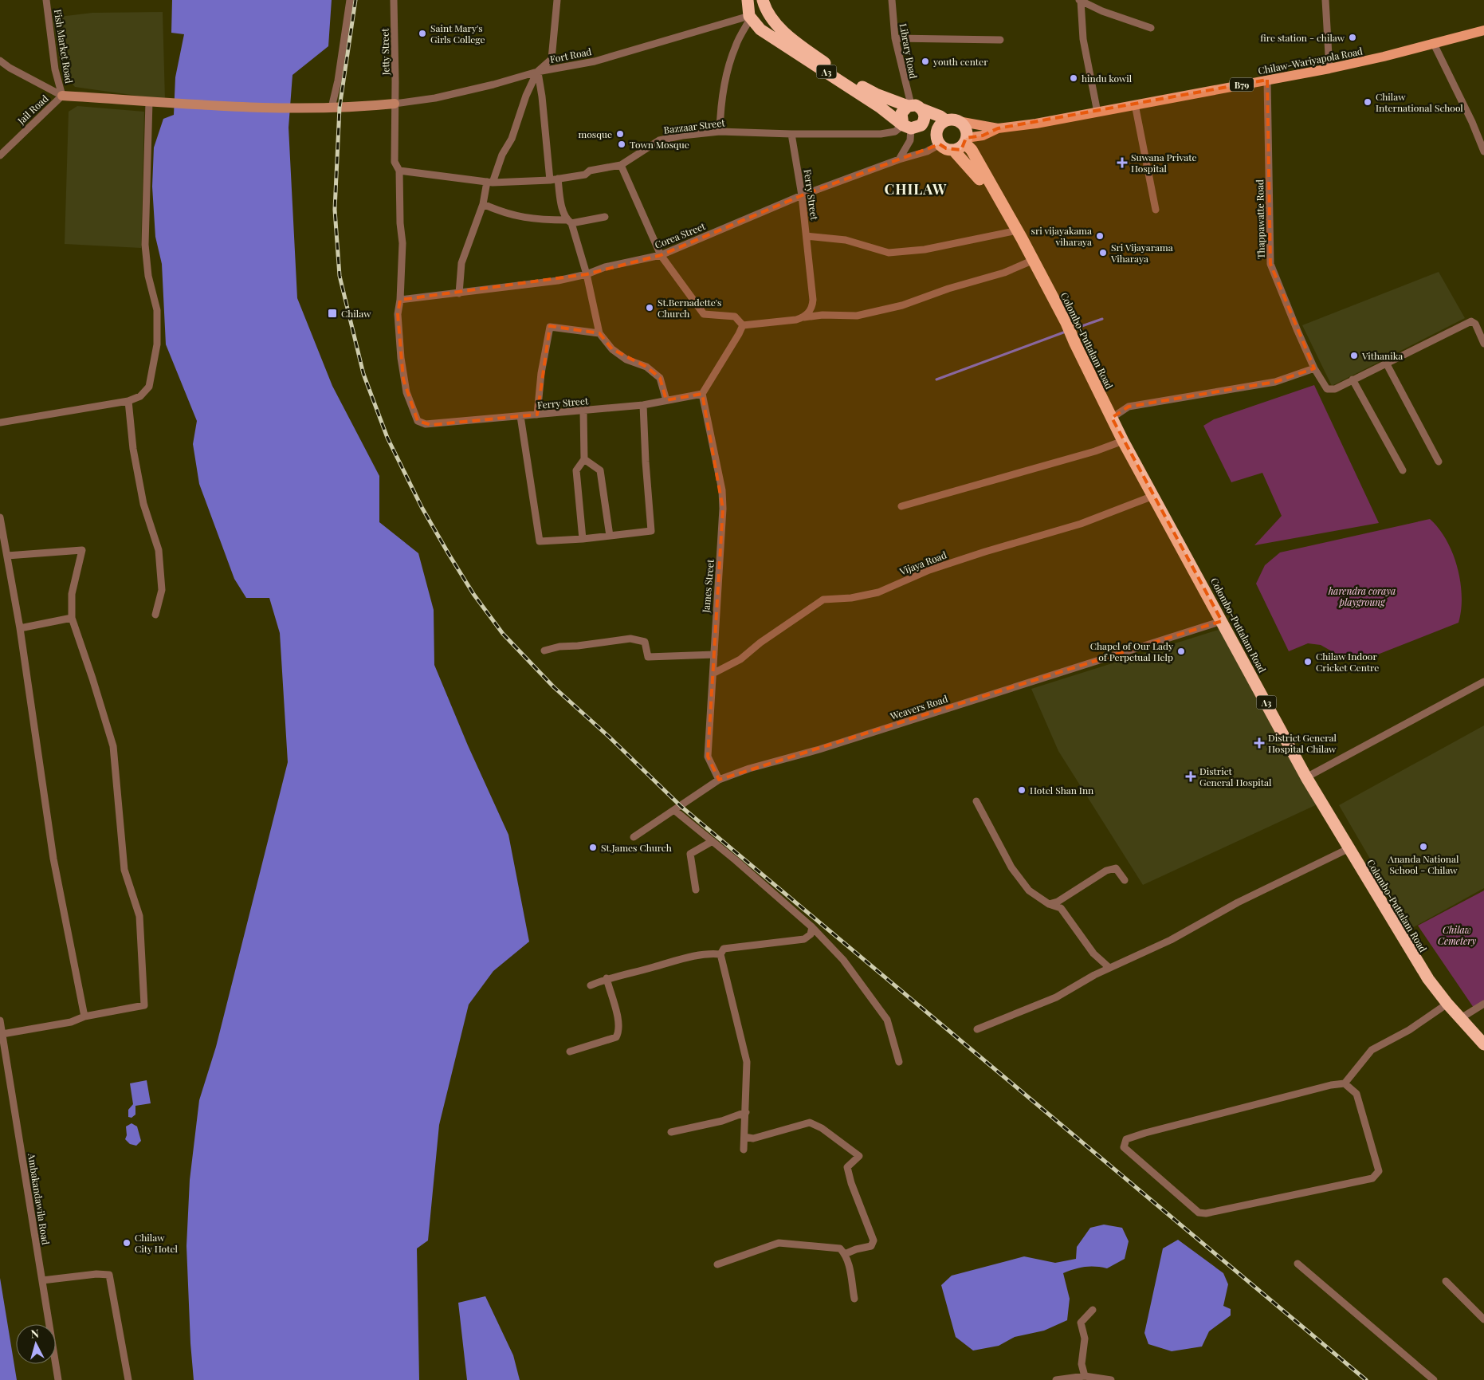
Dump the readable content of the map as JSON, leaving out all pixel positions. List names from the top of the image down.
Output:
{
  "streets": {
    "highway": ["A3", "Colombo-Puttalam Road"],
    "main road": ["Chilaw-Wariyapola Road", "B79"],
    "street": [
      "Fish Market Road",
      "Library Road",
      "Jetty Street",
      "Fort Road",
      "Jail Road",
      "Bazzaar Street",
      "Ferry Street",
      "Thappawatte Road",
      "Corea Street",
      "Vijaya Road",
      "James Street",
      "Weavers Road",
      "Ambakandawila Road"
    ]
  },
  "crossings": [
    ["Fish Market Road", "Jail Road"],
    ["Library Road", "A3"],
    ["Library Road", "Bazzaar Street"],
    ["Jetty Street", "Fort Road"],
    ["Jetty Street", "Ferry Street"],
    ["Fort Road", "A3"],
    ["Fort Road", "Ferry Street"],
    ["Chilaw-Wariyapola Road", "B79"],
    ["Chilaw-Wariyapola Road", "Thappawatte Road"],
    ["A3", "B79"],
    ["A3", "Bazzaar Street"],
    ["A3", "Corea Street"],
    ["A3", "Colombo-Puttalam Road"],
    ["B79", "Corea Street"],
    ["B79", "Colombo-Puttalam Road"],
    ["Bazzaar Street", "Ferry Street"],
    ["Ferry Street", "Corea Street"],
    ["Ferry Street", "James Street"],
    ["Corea Street", "Colombo-Puttalam Road"],
    ["Colombo-Puttalam Road", "Vijaya Road"],
    ["Colombo-Puttalam Road", "Weavers Road"],
    ["Vijaya Road", "James Street"],
    ["James Street", "Weavers Road"]
  ],
  "districts": ["CHILAW"],
  "parks": ["harendra coraya playgroung", "Chilaw Cemetery"],
  "places": {
    "other": [
      "Saint Mary's Girls College",
      "fire station - chilaw",
      "youth center",
      "hindu kowil",
      "Chilaw International School",
      "mosque",
      "Town Mosque",
      "sri vijayakama viharaya",
      "Sri Vijayarama Viharaya",
      "St.Bernadette's Church",
      "Vithanika",
      "Chapel of Our Lady of Perpetual Help",
      "Chilaw Indoor Cricket Centre",
      "Hotel Shan Inn",
      "Ananda National School - Chilaw",
      "St.James Church",
      "Chilaw City Hotel"
    ],
    "health": ["Suwana Private Hospital", "District General Hospital Chilaw", "District General Hospital"],
    "transit": ["Chilaw"]
  },
  "north": "top"
}
